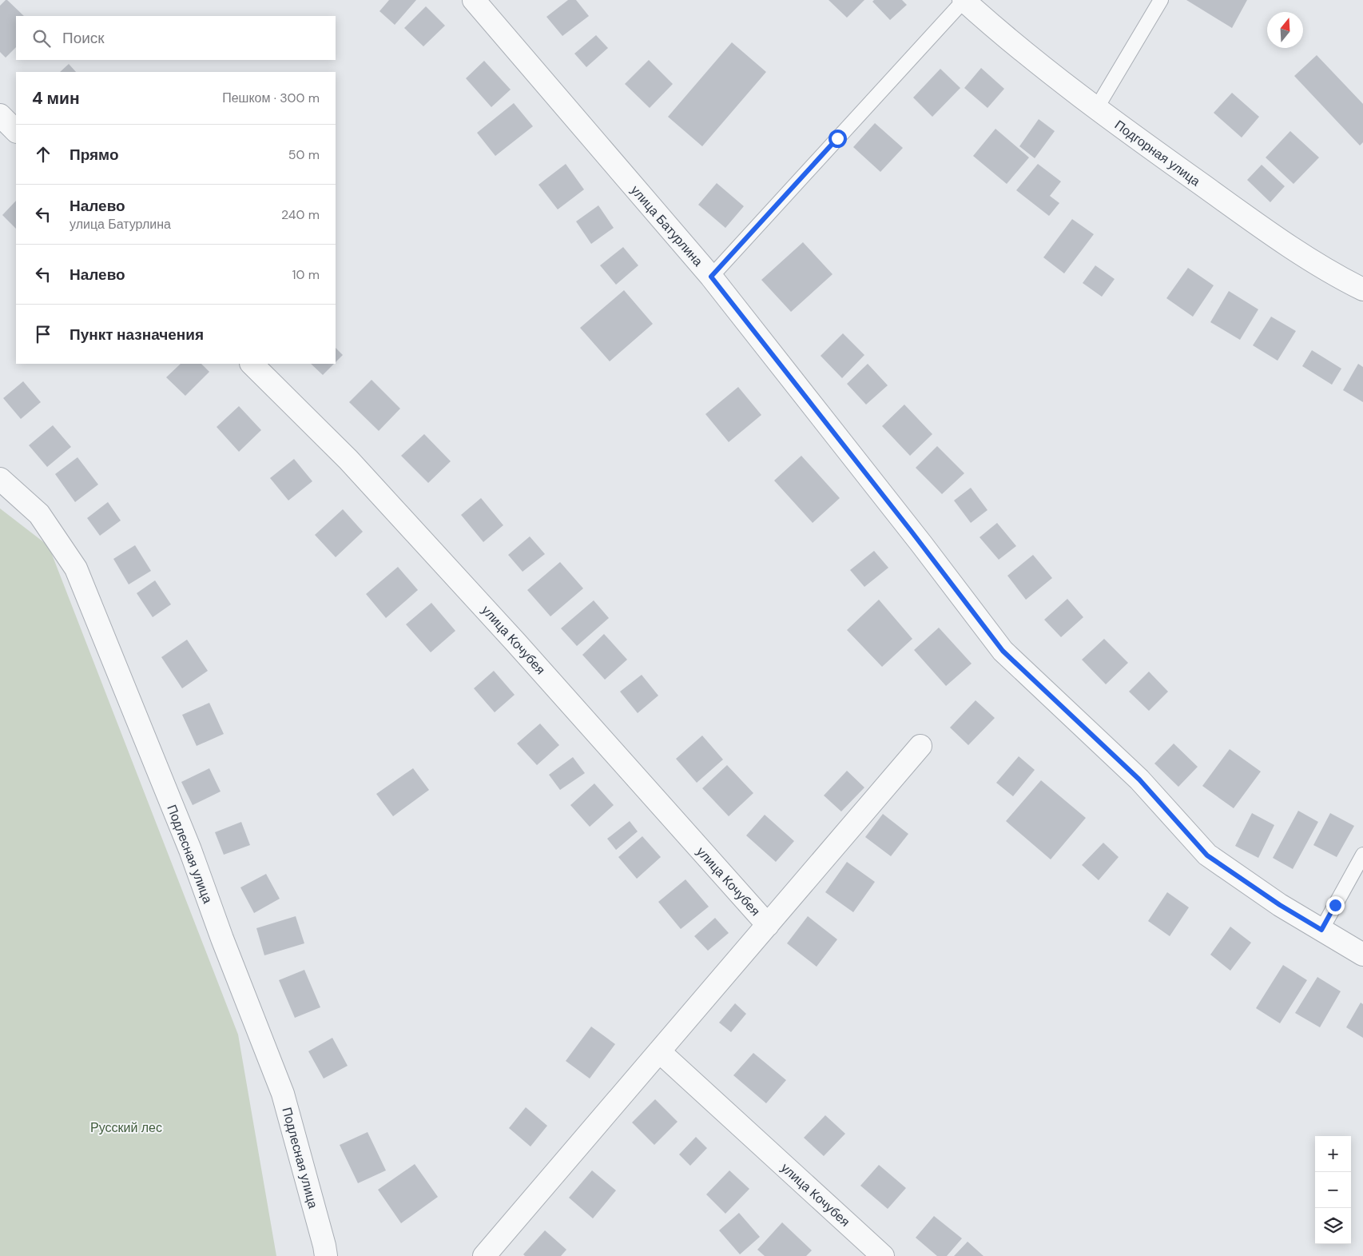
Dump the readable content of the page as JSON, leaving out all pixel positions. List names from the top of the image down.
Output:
{
  "streets": {
    "street": [
      "Подгорная улица",
      "улица Батурлина",
      "улица Кочубея",
      "Подлесная улица"
    ]
  },
  "parks": ["Русский лес"],
  "north": "top",
  "page": {
    "search": "Поиск",
    "heading": ["4 мин", "Пешком · 300 m"],
    "list": [
      ["Прямо", "50 m"],
      ["Налево", "улица Батурлина", "240 m"],
      ["Налево", "10 m"],
      "Пункт назначения"
    ],
    "map_buttons": ["+", "−"]
  }
}
